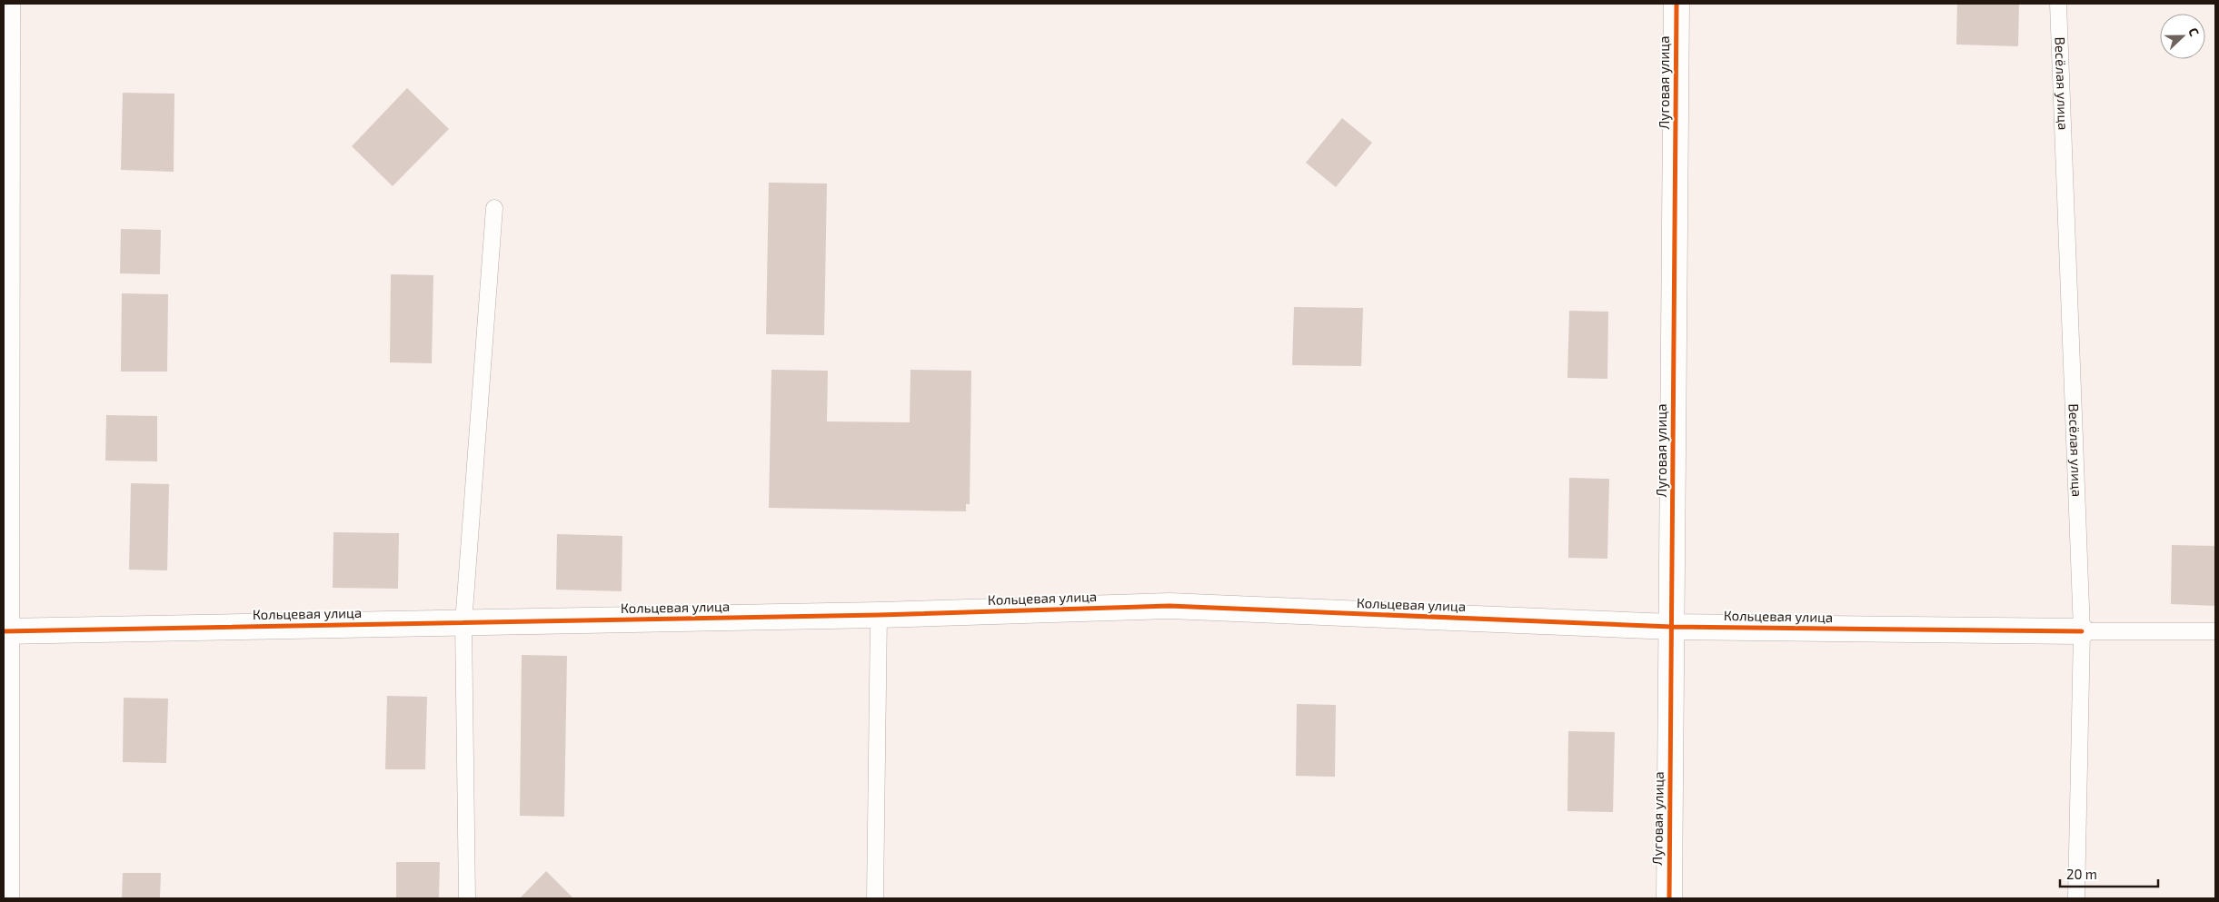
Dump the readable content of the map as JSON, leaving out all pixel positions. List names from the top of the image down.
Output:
{
  "streets": {
    "street": ["Луговая улица", "Кольцевая улица"],
    "lane": ["Весёлая улица"]
  },
  "crossings": [
    ["Луговая улица", "Кольцевая улица"],
    ["Весёлая улица", "Кольцевая улица"]
  ],
  "scale_bar": "20 m",
  "north": "right"
}
